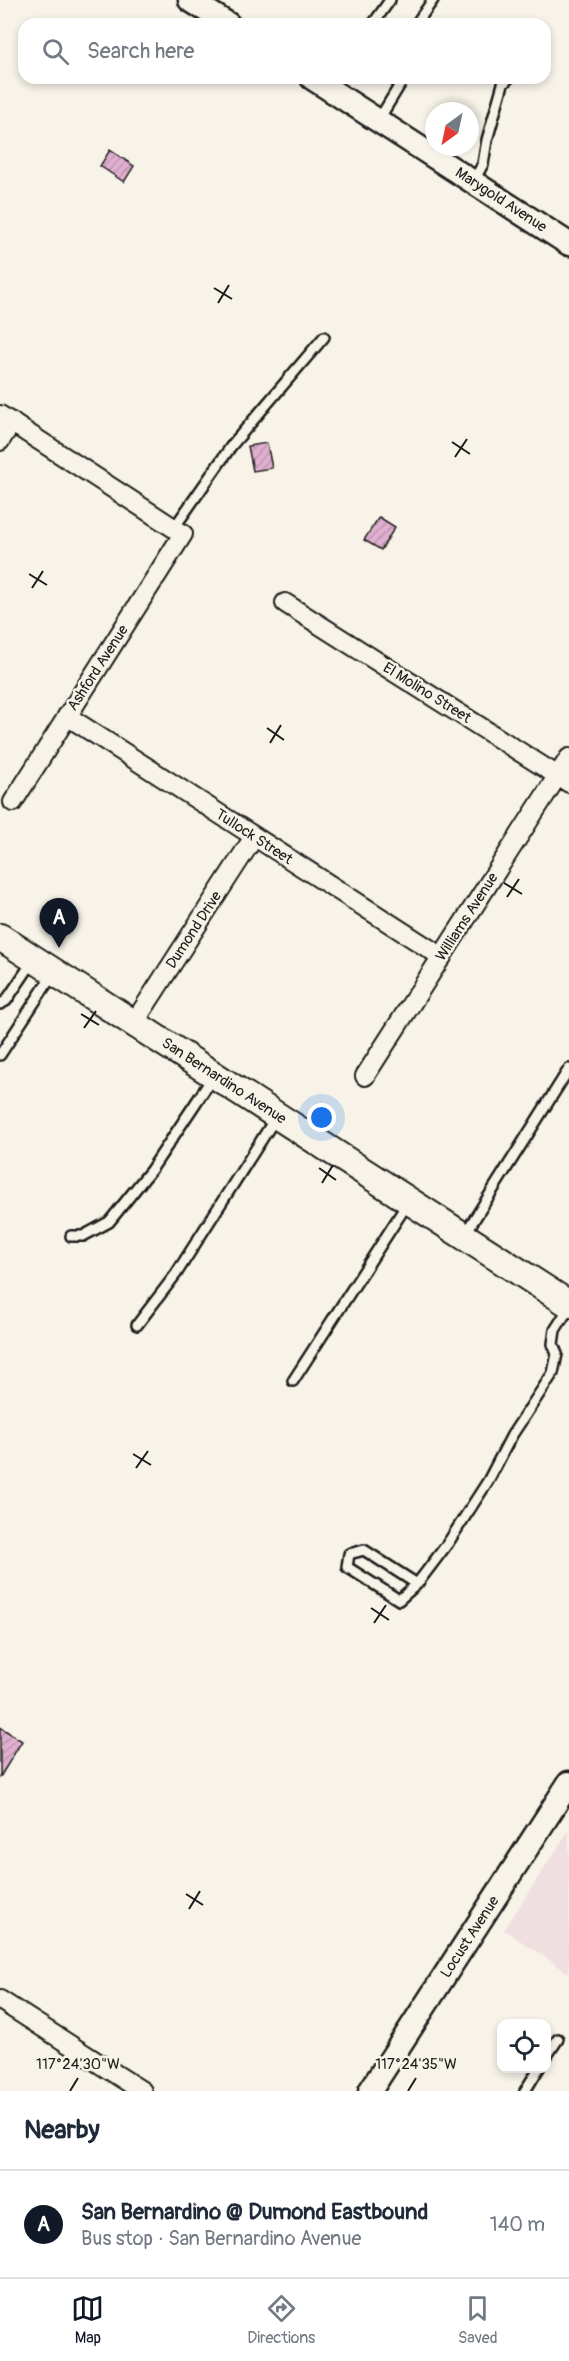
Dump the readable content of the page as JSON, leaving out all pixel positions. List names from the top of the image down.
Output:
{
  "streets": {
    "main road": ["San Bernardino Avenue"],
    "street": [
      "Marygold Avenue",
      "Ashford Avenue",
      "El Molino Street",
      "Tullock Street",
      "Williams Avenue",
      "Dumond Drive",
      "Locust Avenue"
    ]
  },
  "crossings": [
    ["Ashford Avenue", "Tullock Street"],
    ["El Molino Street", "Williams Avenue"],
    ["Tullock Street", "Williams Avenue"],
    ["Tullock Street", "Dumond Drive"],
    ["Dumond Drive", "San Bernardino Avenue"]
  ],
  "north": "bottom left",
  "page": {
    "search": "Search here",
    "pins": "A",
    "heading": "Nearby",
    "list": [
      {
        "mark": "A",
        "name": "San Bernardino @ Dumond Eastbound",
        "note": "Bus stop · San Bernardino Avenue",
        "value": "140 m"
      }
    ],
    "nav": ["Map", "Directions", "Saved"]
  },
  "coordinates": ["117°24'30\"W", "117°24'35\"W"]
}
